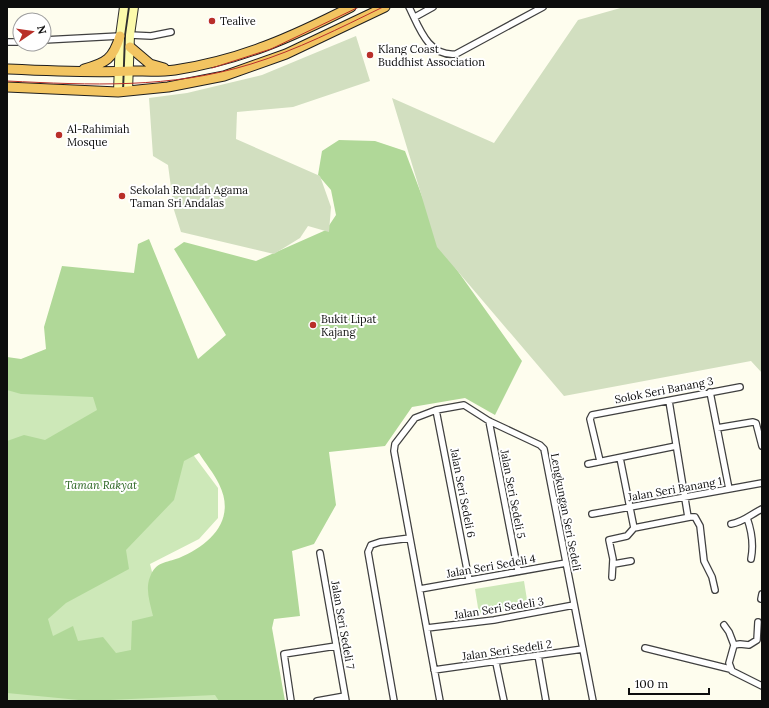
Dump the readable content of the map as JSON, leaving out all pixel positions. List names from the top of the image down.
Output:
{
  "streets": {
    "street": [
      "Solok Seri Banang 3",
      "Jalan Seri Banang 1",
      "Jalan Seri Sedeli 6",
      "Jalan Seri Sedeli 5",
      "Lengkungan Seri Sedeli",
      "Jalan Seri Sedeli 4",
      "Jalan Seri Sedeli 3",
      "Jalan Seri Sedeli 7",
      "Jalan Seri Sedeli 2"
    ]
  },
  "crossings": [
    ["Jalan Seri Sedeli 6", "Lengkungan Seri Sedeli"],
    ["Jalan Seri Sedeli 6", "Jalan Seri Sedeli 4"],
    ["Jalan Seri Sedeli 5", "Lengkungan Seri Sedeli"],
    ["Jalan Seri Sedeli 5", "Jalan Seri Sedeli 4"],
    ["Lengkungan Seri Sedeli", "Jalan Seri Sedeli 4"],
    ["Lengkungan Seri Sedeli", "Jalan Seri Sedeli 3"],
    ["Lengkungan Seri Sedeli", "Jalan Seri Sedeli 2"]
  ],
  "parks": ["Taman Rakyat"],
  "places": [
    "Tealive",
    "Klang Coast Buddhist Association",
    "Al-Rahimiah Mosque",
    "Sekolah Rendah Agama Taman Sri Andalas",
    "Bukit Lipat Kajang"
  ],
  "scale_bar": "100 m",
  "north": "right"
}
